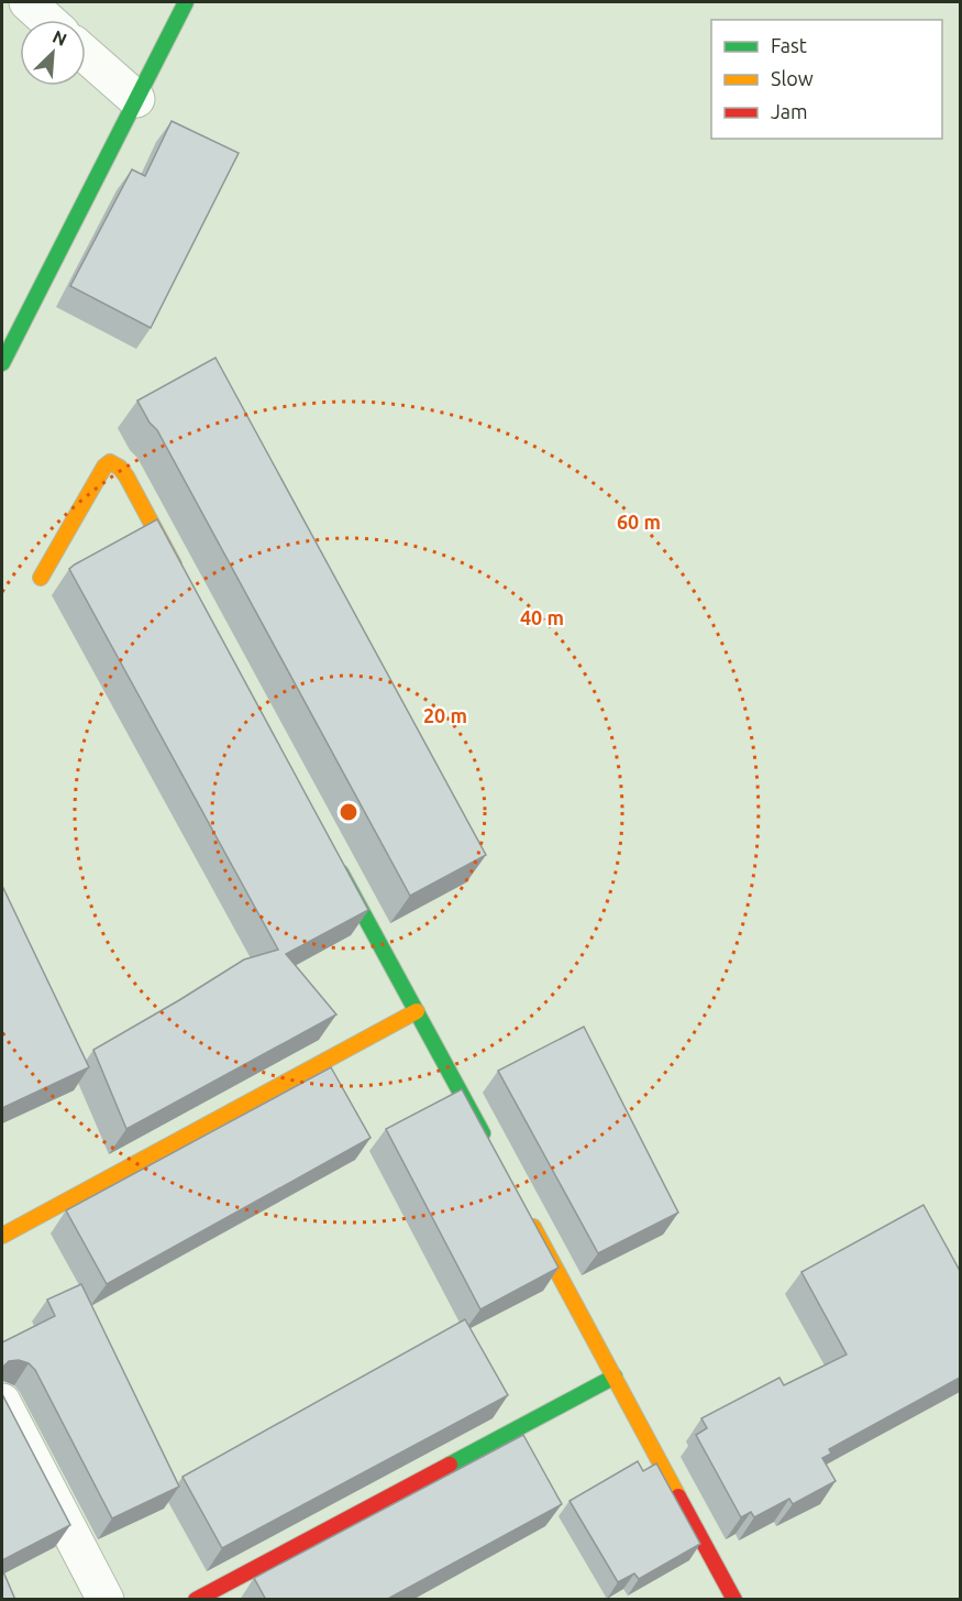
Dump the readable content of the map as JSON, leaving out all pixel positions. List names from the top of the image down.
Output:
{
  "legend": ["Fast", "Slow", "Jam"],
  "north": "top right",
  "rings": ["60 m", "40 m", "20 m"]
}
